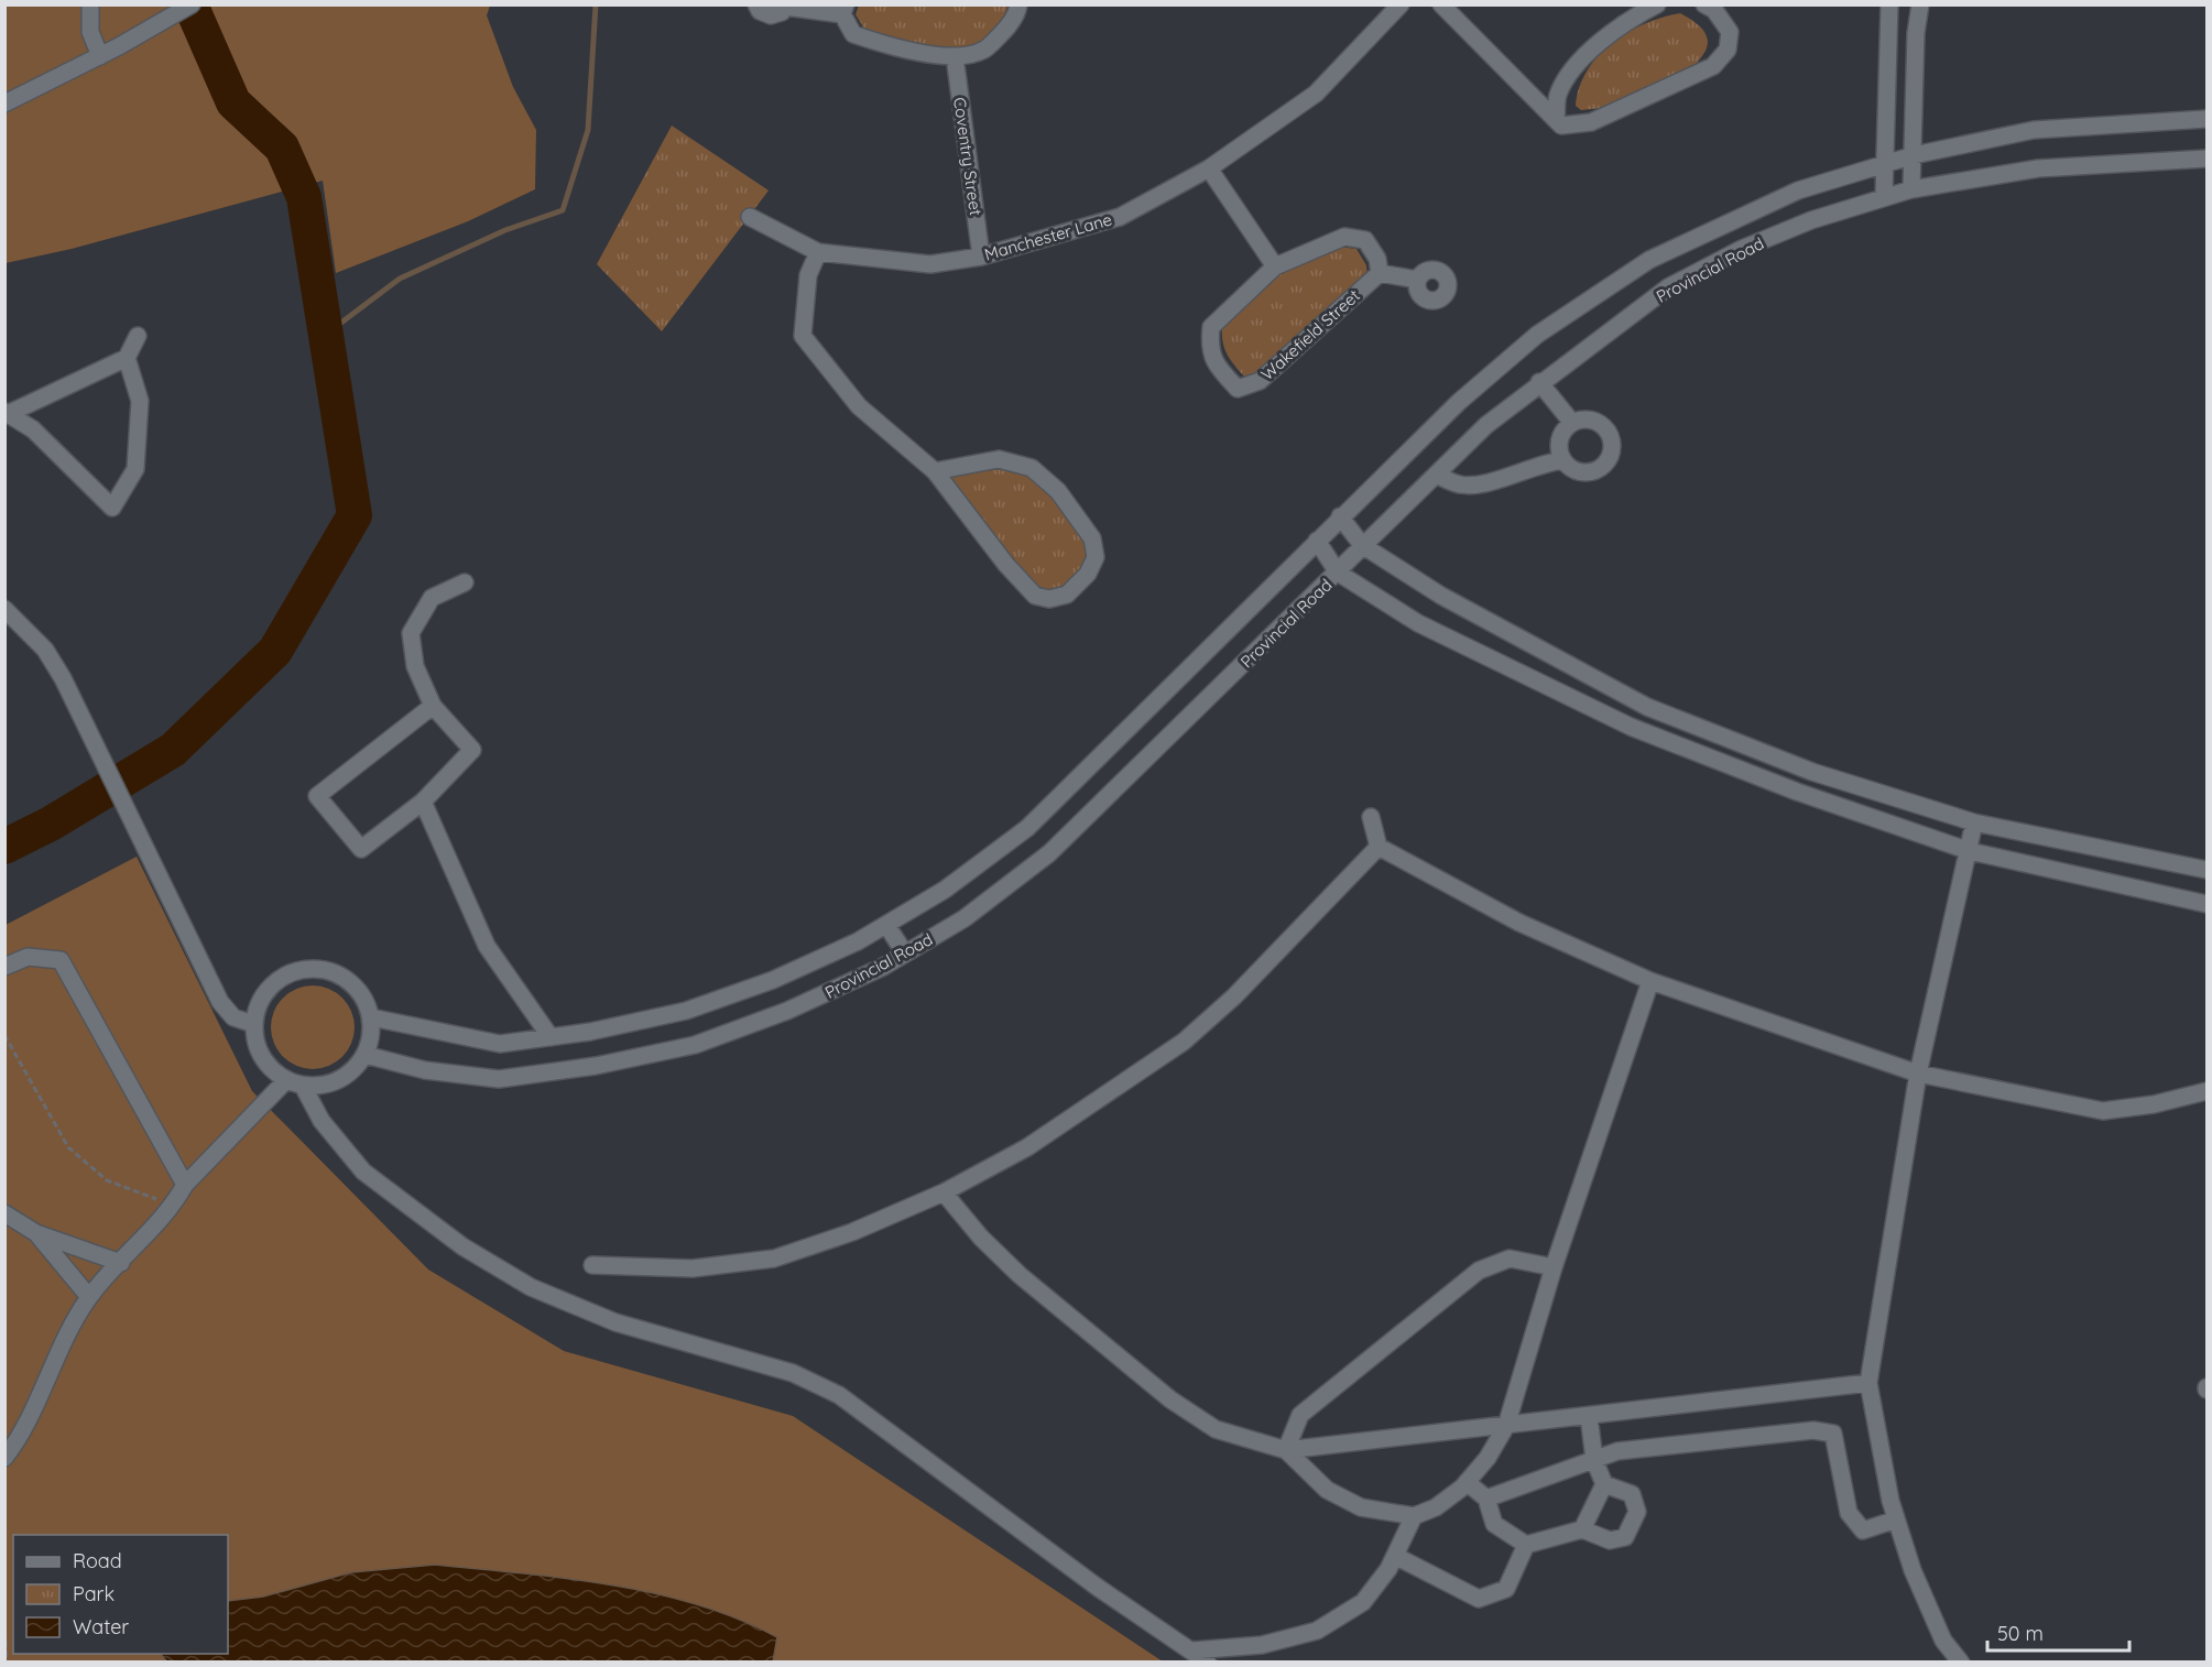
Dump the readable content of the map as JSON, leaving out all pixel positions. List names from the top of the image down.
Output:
{
  "streets": {
    "street": [
      "Coventry Street",
      "Manchester Lane",
      "Provincial Road",
      "Wakefield Street"
    ]
  },
  "crossings": [
    ["Coventry Street", "Manchester Lane"]
  ],
  "legend": ["Road", "Park", "Water"],
  "scale_bar": "50 m"
}
